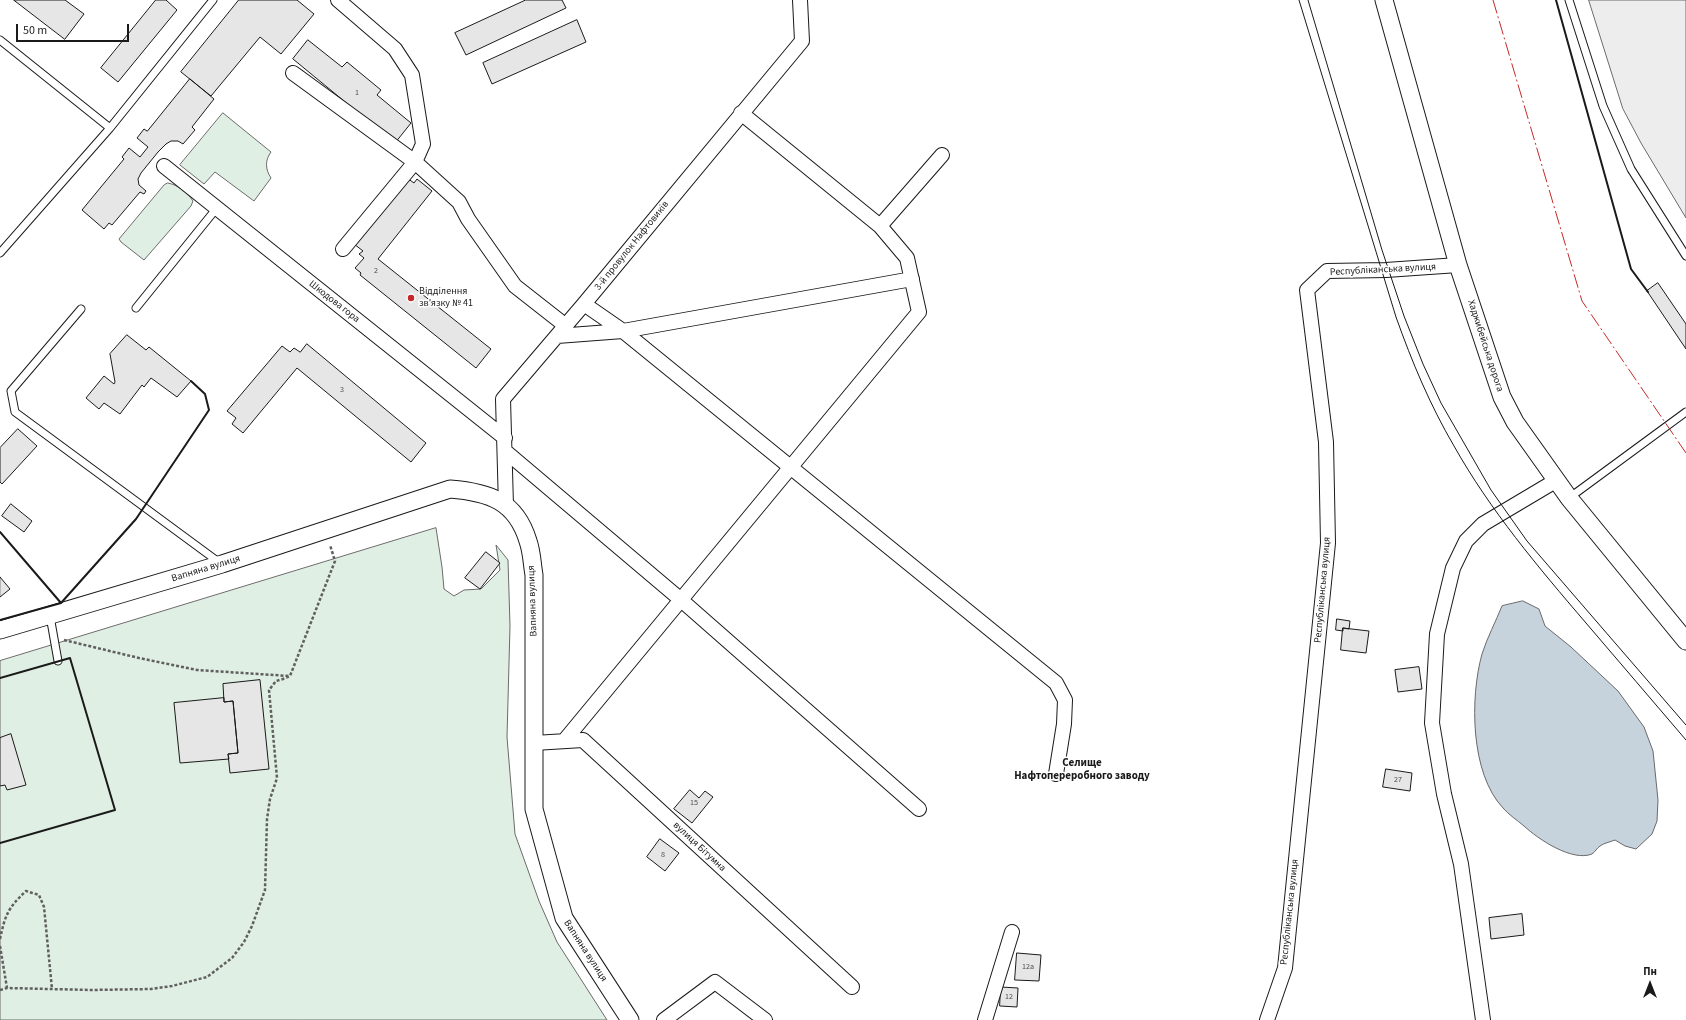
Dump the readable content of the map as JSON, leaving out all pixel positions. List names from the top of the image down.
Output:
{
  "streets": {
    "street": [
      "3-й провулок Нафтовиків",
      "Республіканська вулиця",
      "Шкодова гора",
      "Хаджибейська дорога",
      "Вапняна вулиця",
      "вулиця Бітумна"
    ]
  },
  "crossings": [
    ["3-й провулок Нафтовиків", "Шкодова гора"],
    ["3-й провулок Нафтовиків", "Вапняна вулиця"],
    ["Республіканська вулиця", "Хаджибейська дорога"],
    ["Вапняна вулиця", "вулиця Бітумна"]
  ],
  "districts": ["Селище Нафтопереробного заводу"],
  "places": ["Відділення зв'язку № 41"],
  "house_numbers": [
    "1",
    "2",
    "3",
    "27",
    "15",
    "8",
    "12а",
    "12"
  ],
  "scale_bar": "50 m",
  "north": "top"
}
